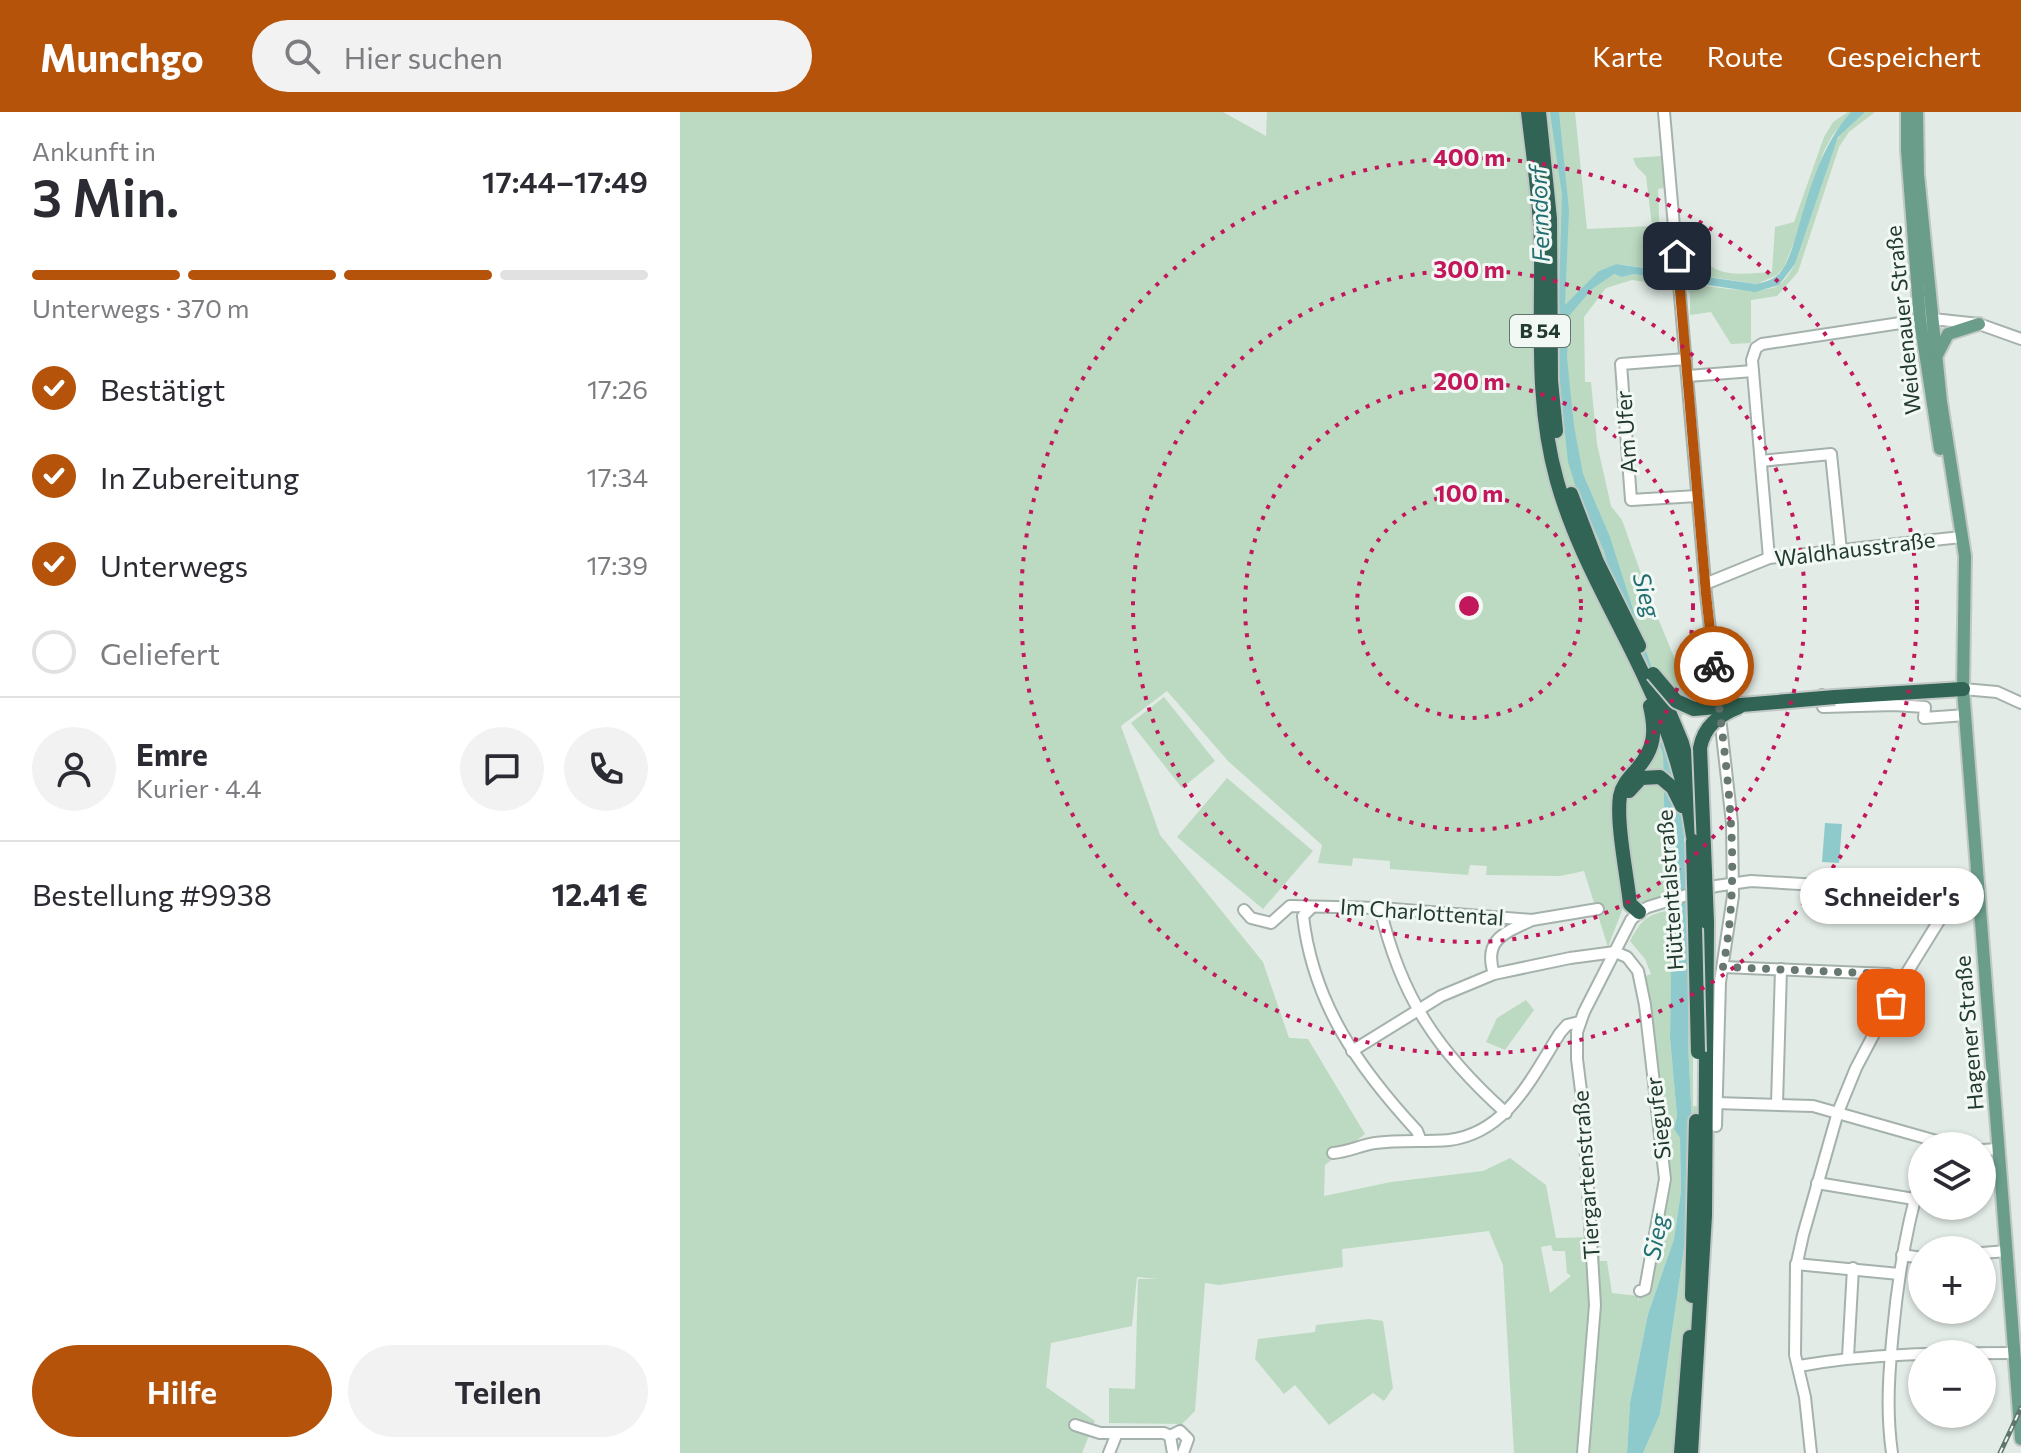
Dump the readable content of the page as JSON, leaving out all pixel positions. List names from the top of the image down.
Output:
{
  "streets": {
    "highway": ["B 54", "Hüttentalstraße"],
    "main road": ["Weidenauer Straße", "Hagener Straße"],
    "street": [
      "Am Ufer",
      "Waldhausstraße",
      "Im Charlottental",
      "Siegufer",
      "Tiergartenstraße"
    ]
  },
  "crossings": [
    ["Weidenauer Straße", "Waldhausstraße"],
    ["Weidenauer Straße", "Hagener Straße"],
    ["Siegufer", "Tiergartenstraße"]
  ],
  "water": ["Ferndorf", "Sieg"],
  "places": ["Schneider's"],
  "page": {
    "header": "Munchgo",
    "search": "Hier suchen",
    "nav": ["Karte", "Route", "Gespeichert"],
    "heading": ["3 Min.", "Ankunft in", "17:44–17:49"],
    "panel": [
      "Emre",
      "Kurier · 4.4",
      "Bestellung #9938",
      "12.41 €"
    ],
    "bar": "Unterwegs · 370 m",
    "list": [
      ["Bestätigt", "17:26"],
      ["In Zubereitung", "17:34"],
      ["Unterwegs", "17:39"],
      "Geliefert"
    ],
    "bubble": "Schneider's",
    "map_buttons": ["+", "−"],
    "buttons": ["Hilfe", "Teilen"]
  },
  "rings": [
    "400 m",
    "300 m",
    "200 m",
    "100 m"
  ]
}
